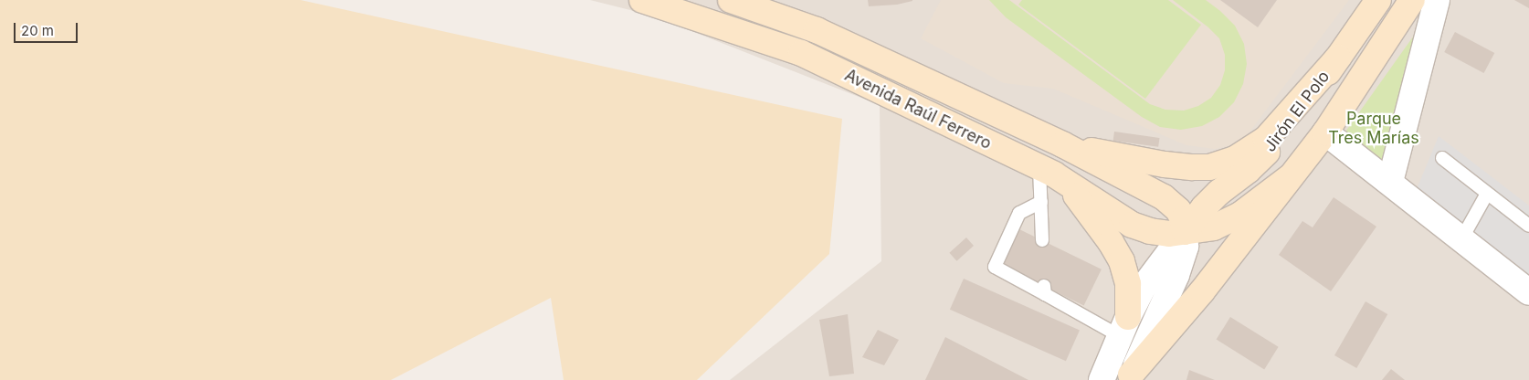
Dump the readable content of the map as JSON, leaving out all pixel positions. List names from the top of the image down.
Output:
{
  "streets": {
    "main road": ["Avenida Raúl Ferrero", "Jirón El Polo"]
  },
  "crossings": [
    ["Avenida Raúl Ferrero", "Jirón El Polo"]
  ],
  "parks": ["Parque Tres Marías"],
  "scale_bar": "20 m"
}
